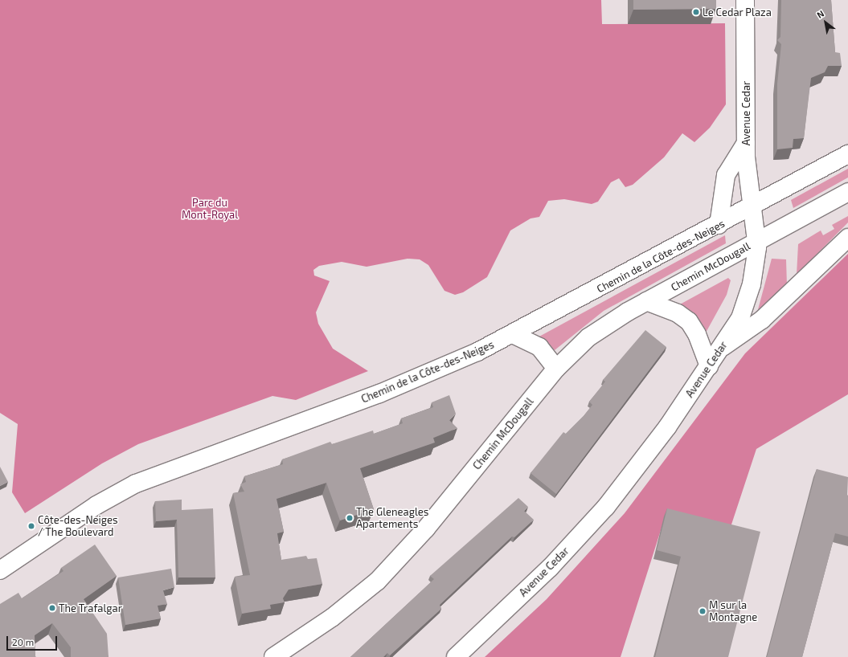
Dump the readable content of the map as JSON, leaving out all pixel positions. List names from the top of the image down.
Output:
{
  "streets": {
    "main road": ["Avenue Cedar", "Chemin de la Côte-des-Neiges", "Chemin McDougall"]
  },
  "crossings": [
    ["Avenue Cedar", "Chemin de la Côte-des-Neiges"],
    ["Avenue Cedar", "Chemin McDougall"]
  ],
  "parks": ["Parc du Mont-Royal"],
  "places": [
    "Le Cedar Plaza",
    "The Gleneagles Apartements",
    "Côte-des-Neiges / The Boulevard",
    "The Trafalgar",
    "M sur la Montagne"
  ],
  "scale_bar": "20 m",
  "north": "top left"
}
